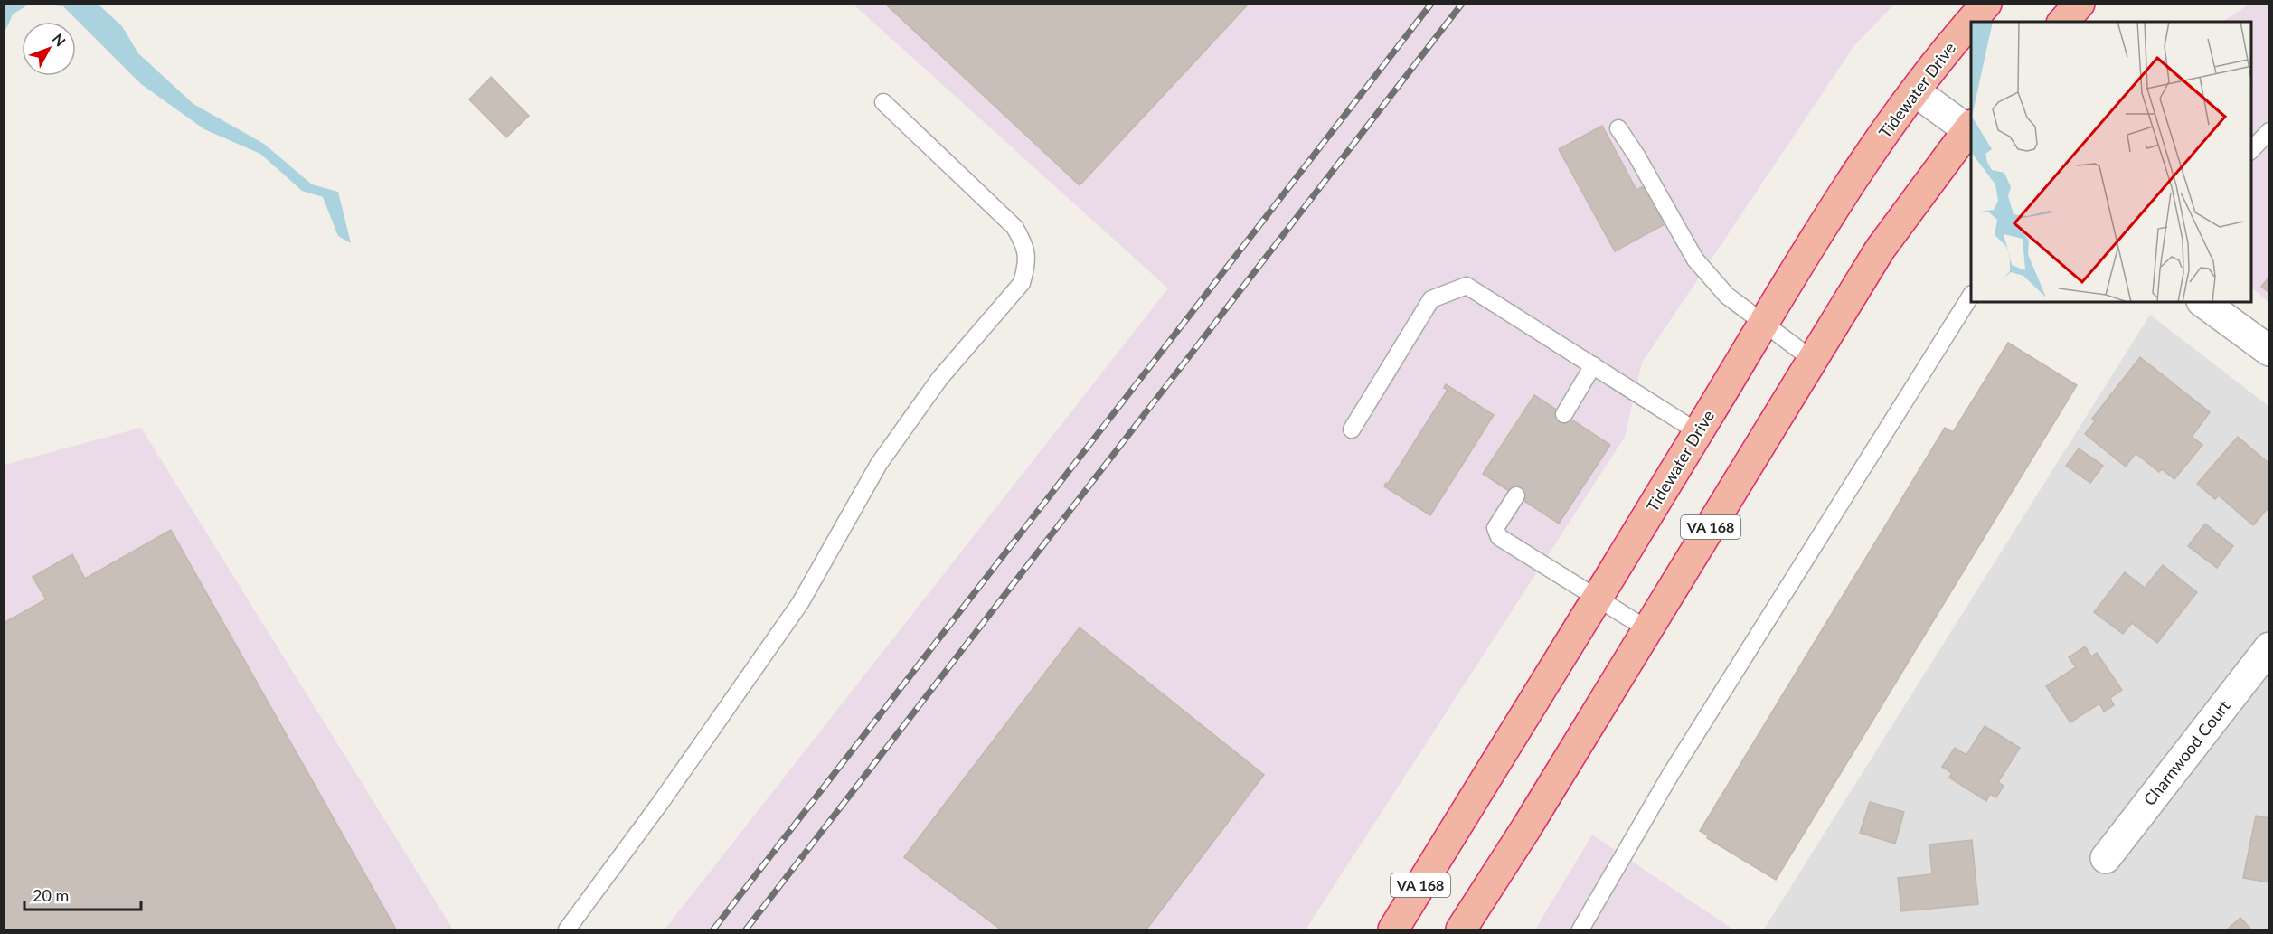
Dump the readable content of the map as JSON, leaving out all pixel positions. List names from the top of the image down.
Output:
{
  "streets": {
    "highway": ["Tidewater Drive", "VA 168"],
    "street": ["Charnwood Court"]
  },
  "scale_bar": "20 m",
  "north": "top right"
}
